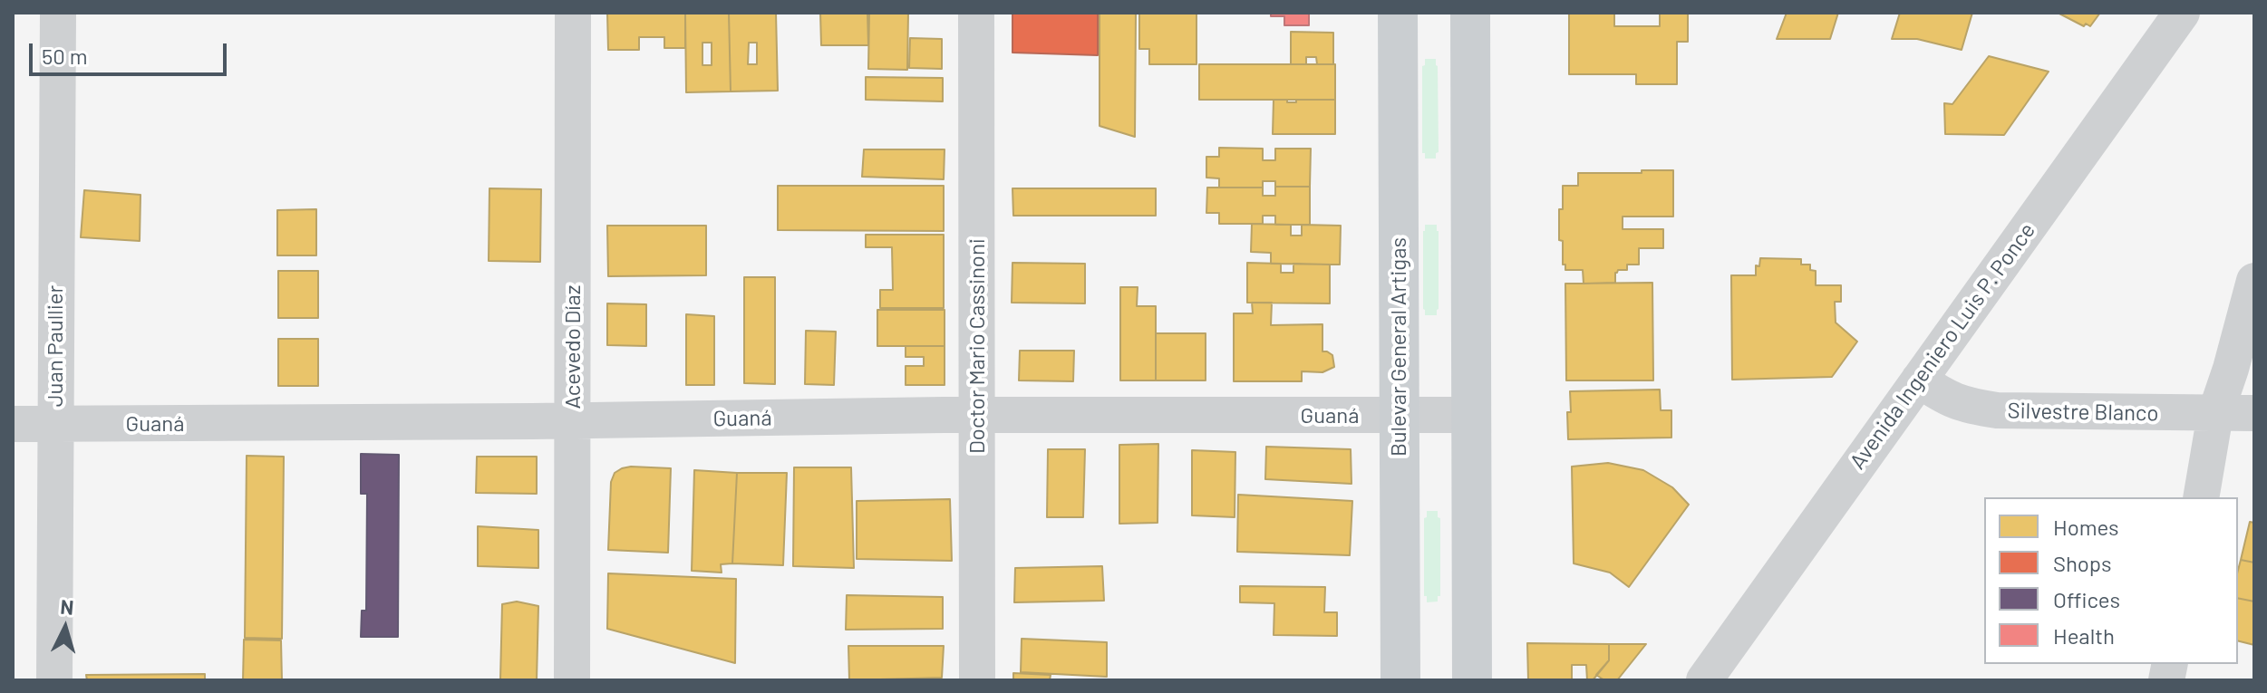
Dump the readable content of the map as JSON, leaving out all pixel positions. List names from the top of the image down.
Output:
{
  "streets": {
    "main road": ["Bulevar General Artigas"],
    "street": [
      "Juan Paullier",
      "Doctor Mario Cassinoni",
      "Avenida Ingeniero Luis P. Ponce",
      "Acevedo Díaz",
      "Silvestre Blanco",
      "Guaná"
    ]
  },
  "crossings": [
    ["Juan Paullier", "Guaná"],
    ["Doctor Mario Cassinoni", "Guaná"],
    ["Avenida Ingeniero Luis P. Ponce", "Silvestre Blanco"],
    ["Acevedo Díaz", "Guaná"],
    ["Bulevar General Artigas", "Guaná"]
  ],
  "legend": [
    "Homes",
    "Shops",
    "Offices",
    "Health"
  ],
  "scale_bar": "50 m",
  "north": "top"
}
